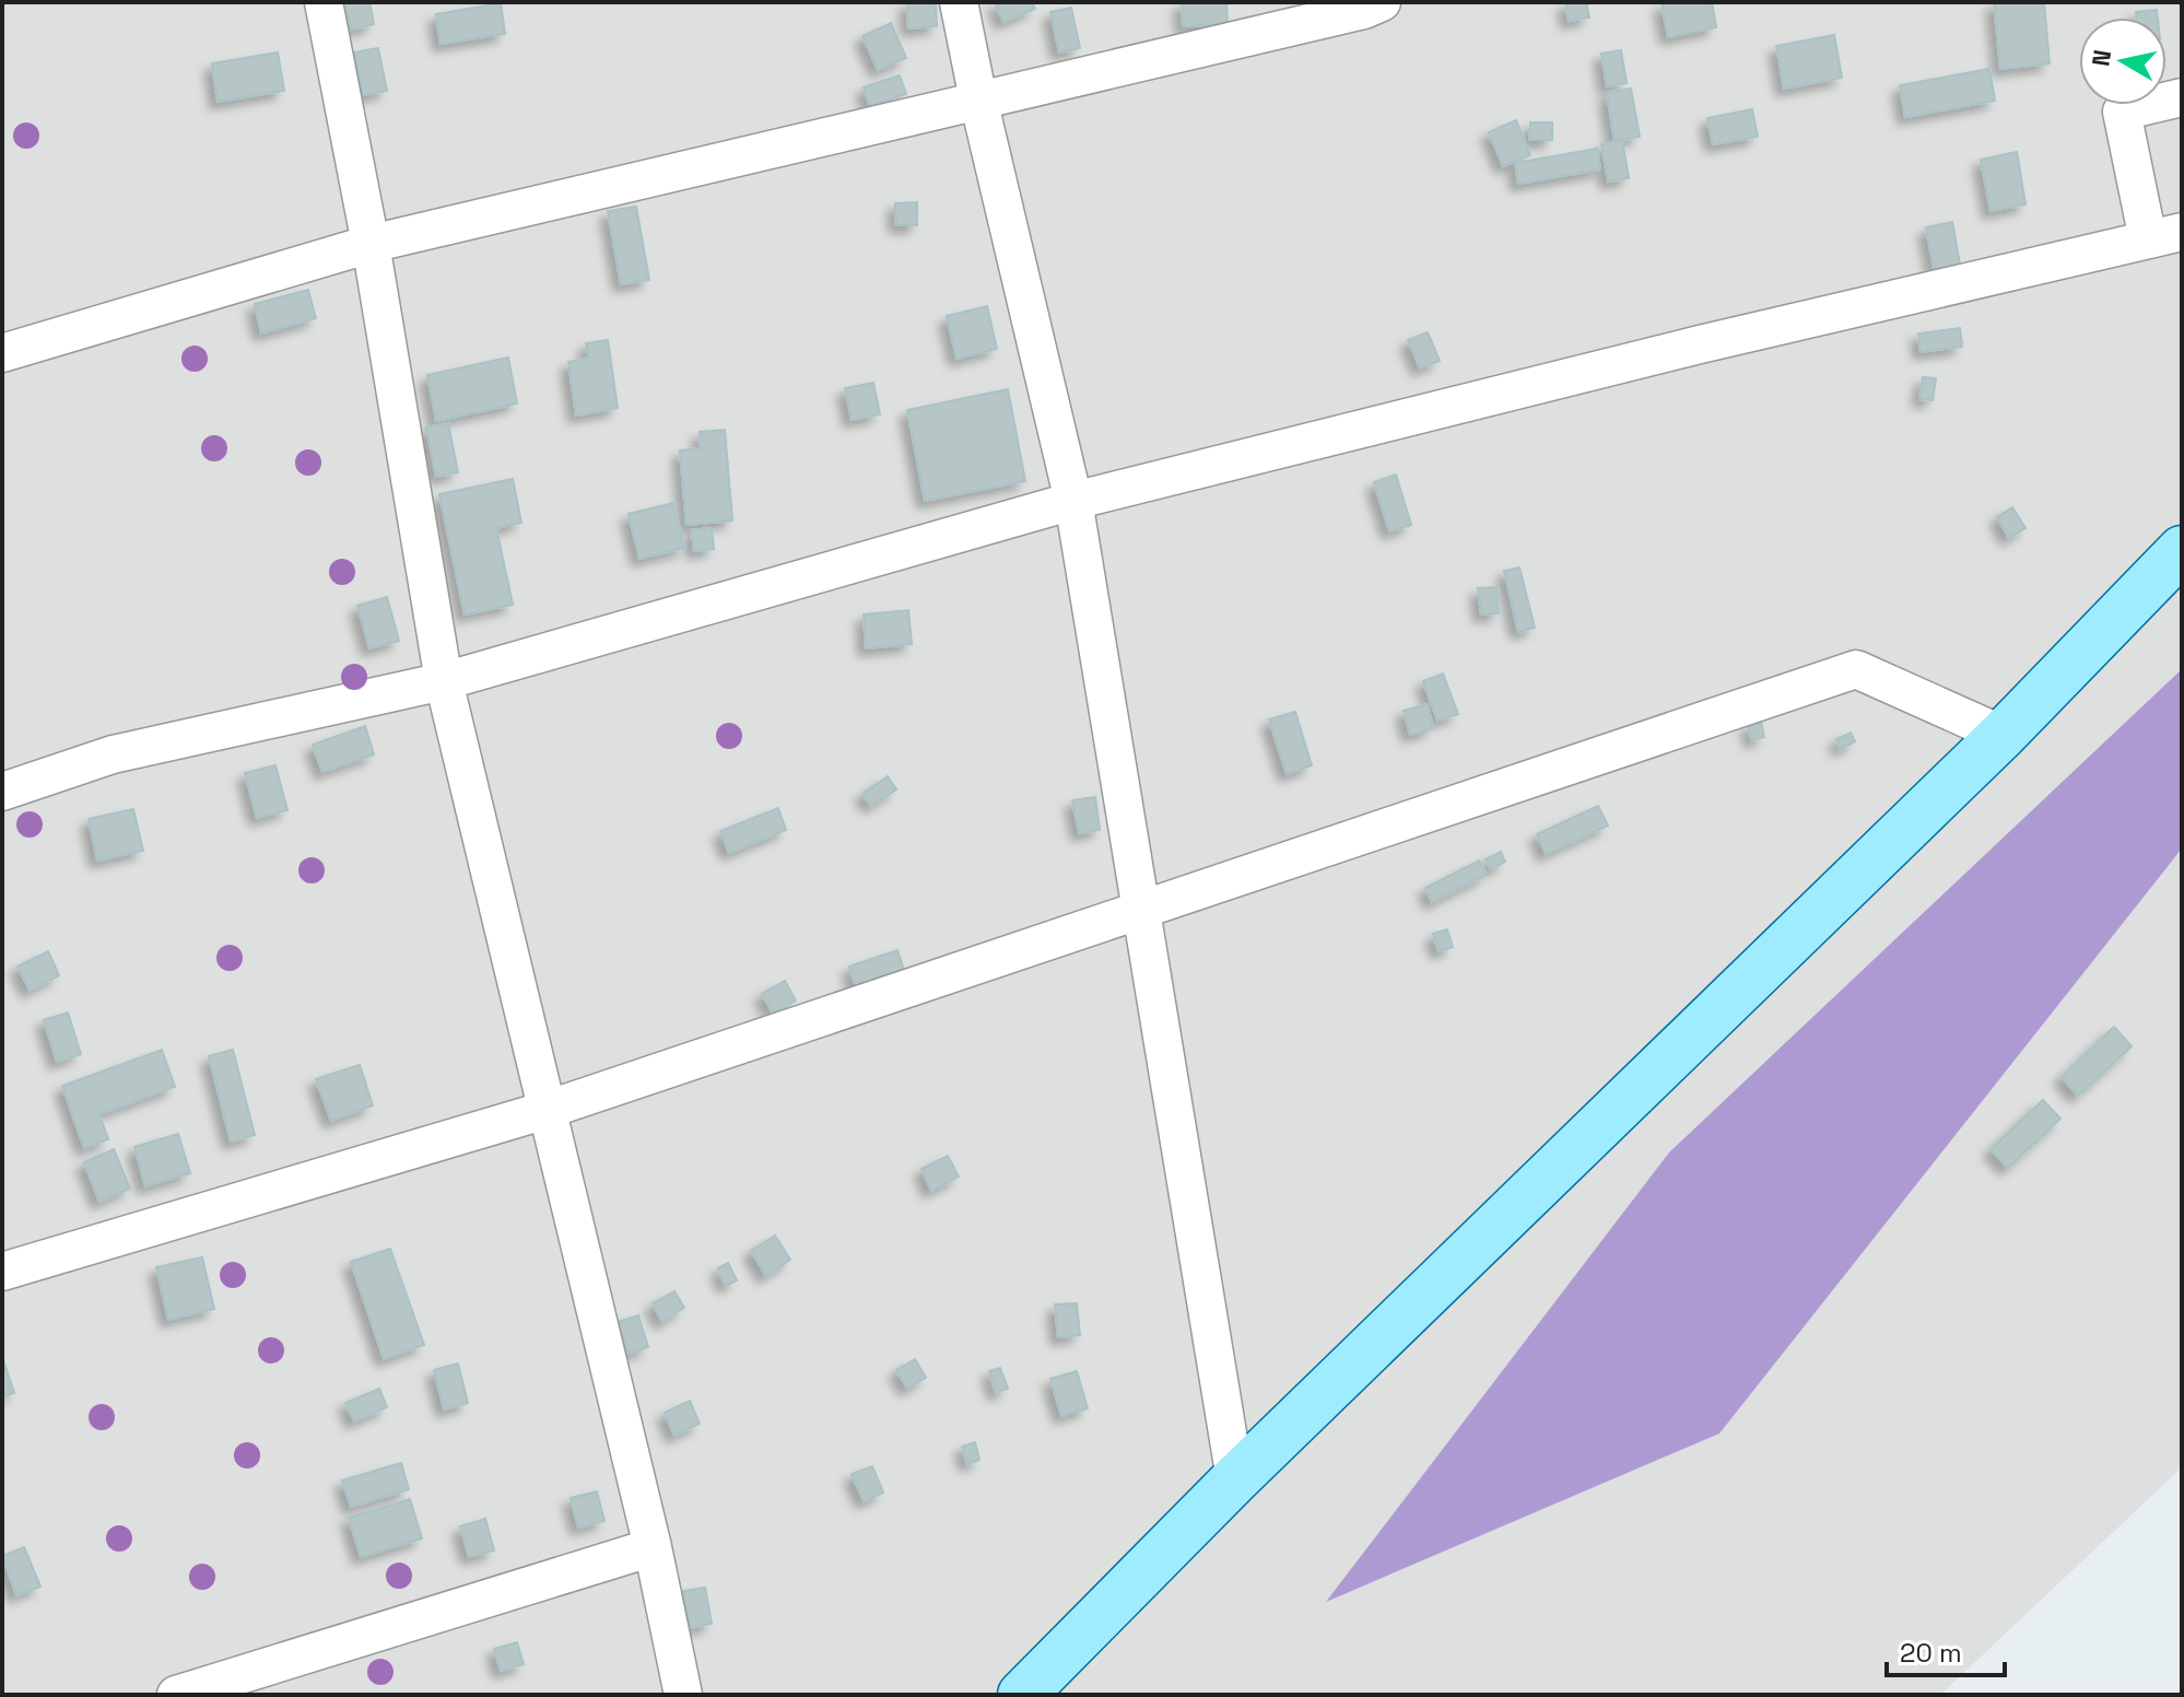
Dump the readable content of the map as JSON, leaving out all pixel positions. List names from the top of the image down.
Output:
{
  "scale_bar": "20 m",
  "north": "left"
}
